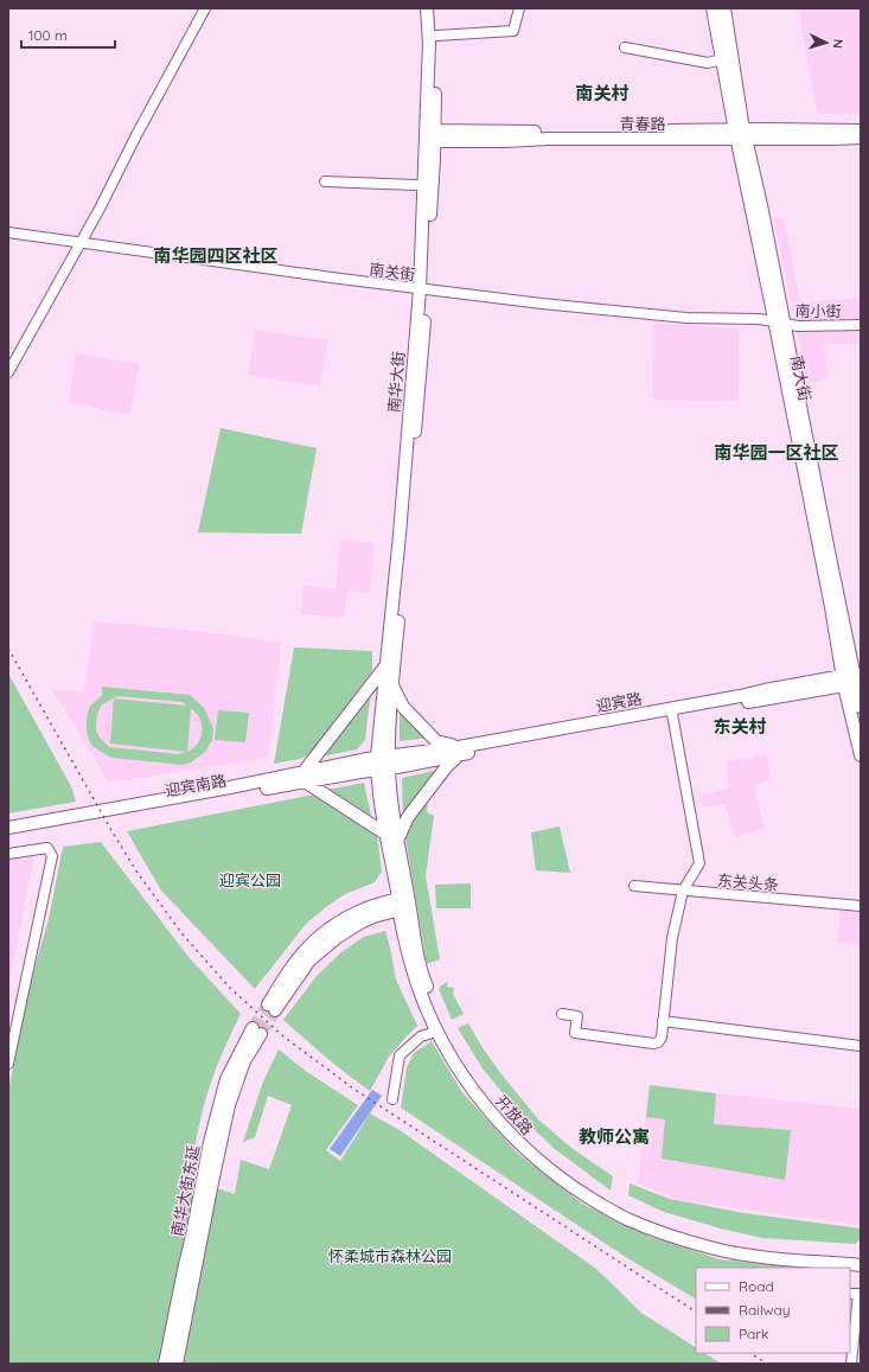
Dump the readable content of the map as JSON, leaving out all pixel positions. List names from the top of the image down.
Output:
{
  "streets": {
    "main road": [
      "青春路",
      "南大街",
      "南华大街",
      "迎宾路",
      "迎宾南路",
      "开放路",
      "南华大街东延"
    ],
    "street": ["南关街", "南小街", "东关头条"]
  },
  "crossings": [
    ["青春路", "南大街"],
    ["青春路", "南华大街"],
    ["南关街", "南小街"],
    ["南关街", "南大街"],
    ["南关街", "南华大街"],
    ["南小街", "南大街"],
    ["南大街", "迎宾路"],
    ["南华大街", "迎宾路"],
    ["南华大街", "迎宾南路"],
    ["南华大街", "开放路"],
    ["迎宾路", "迎宾南路"],
    ["迎宾路", "开放路"],
    ["迎宾南路", "开放路"]
  ],
  "districts": [
    "南关村",
    "南华园四区社区",
    "南华园一区社区",
    "东关村",
    "教师公寓"
  ],
  "parks": ["迎宾公园", "怀柔城市森林公园"],
  "legend": ["Road", "Railway", "Park"],
  "scale_bar": "100 m",
  "north": "right"
}
